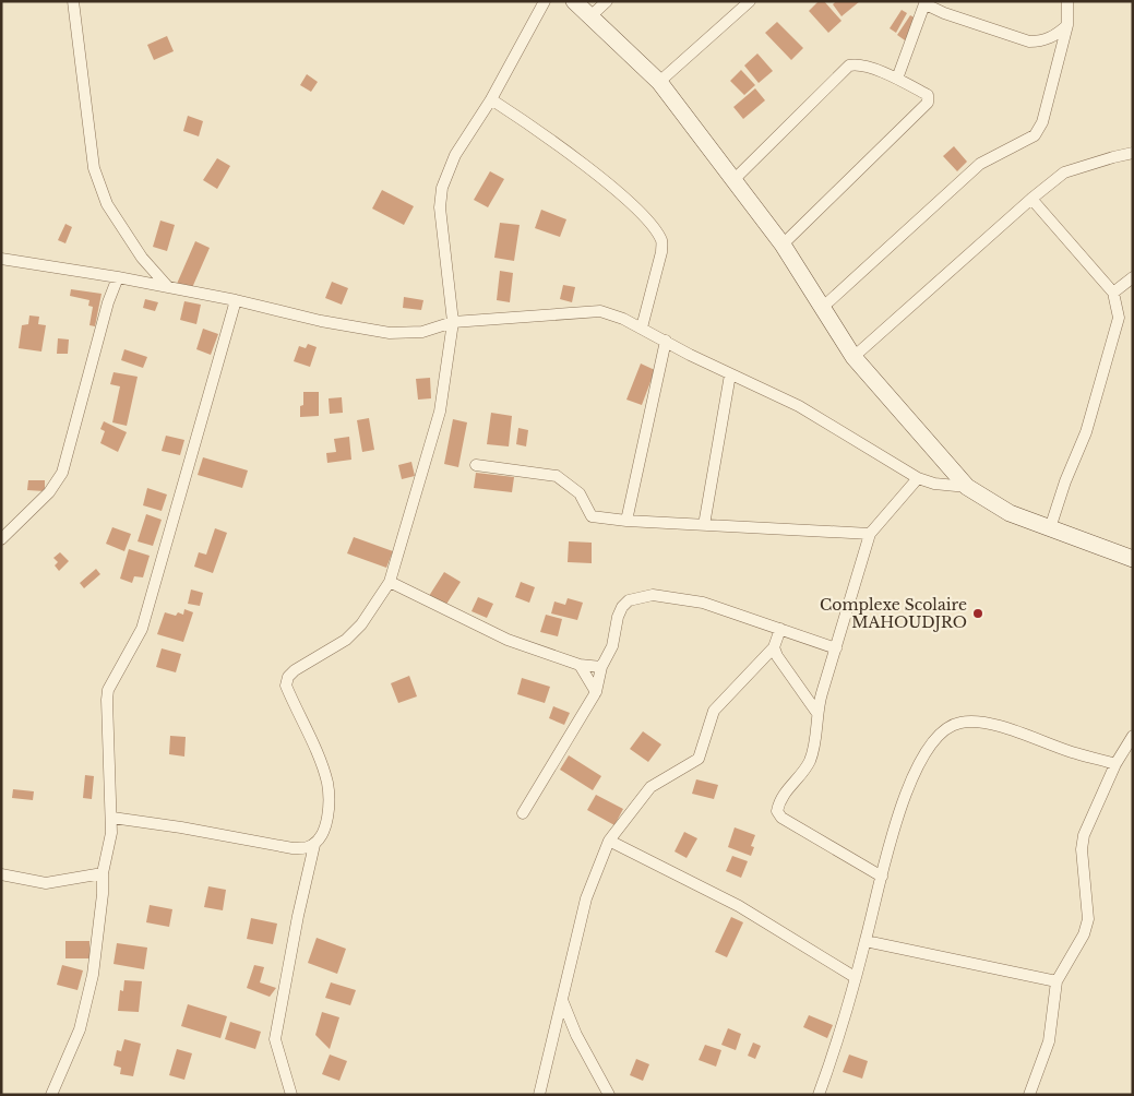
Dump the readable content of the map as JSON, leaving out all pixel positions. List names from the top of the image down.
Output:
{
  "places": ["Complexe Scolaire MAHOUDJRO"]
}
